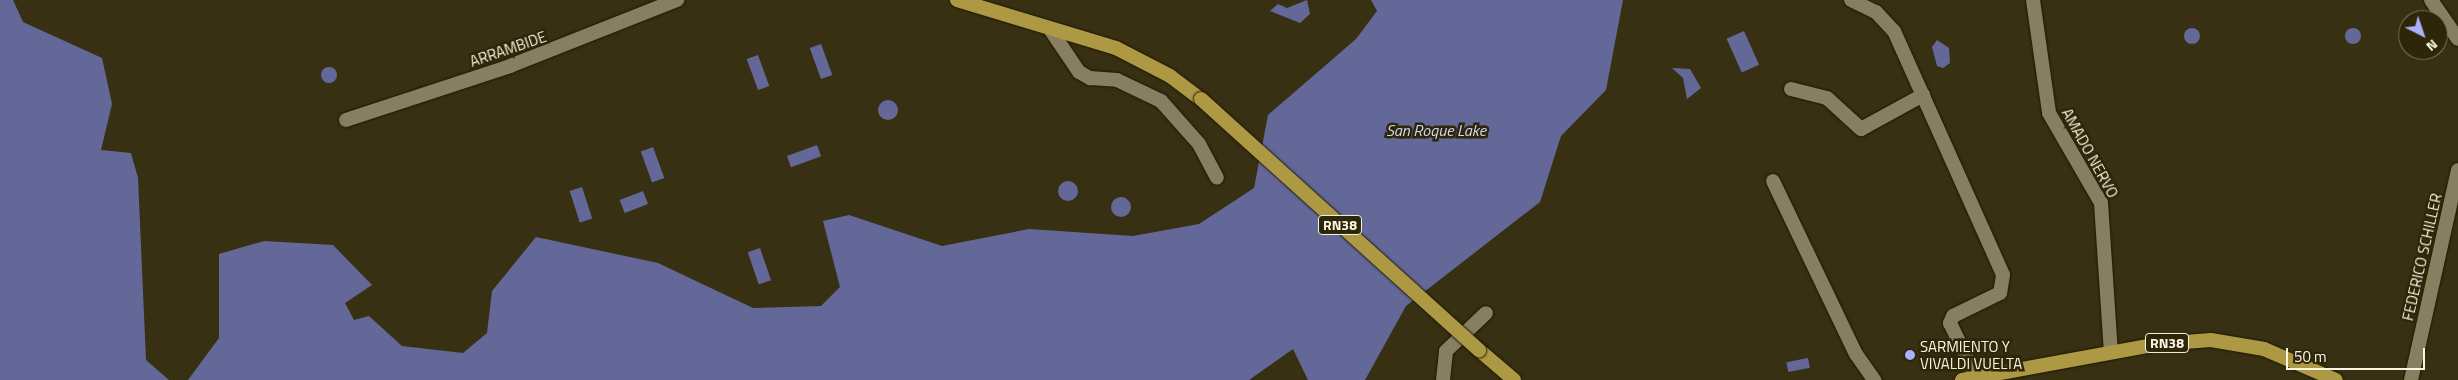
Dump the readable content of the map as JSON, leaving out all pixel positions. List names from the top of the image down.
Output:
{
  "streets": {
    "main road": ["RN38"],
    "street": ["ARRAMBIDE", "AMADO NERVO", "FEDERICO SCHILLER"]
  },
  "crossings": [
    ["AMADO NERVO", "RN38"]
  ],
  "water": ["San Roque Lake"],
  "places": ["SARMIENTO Y VIVALDI VUELTA"],
  "scale_bar": "50 m",
  "north": "bottom right"
}
